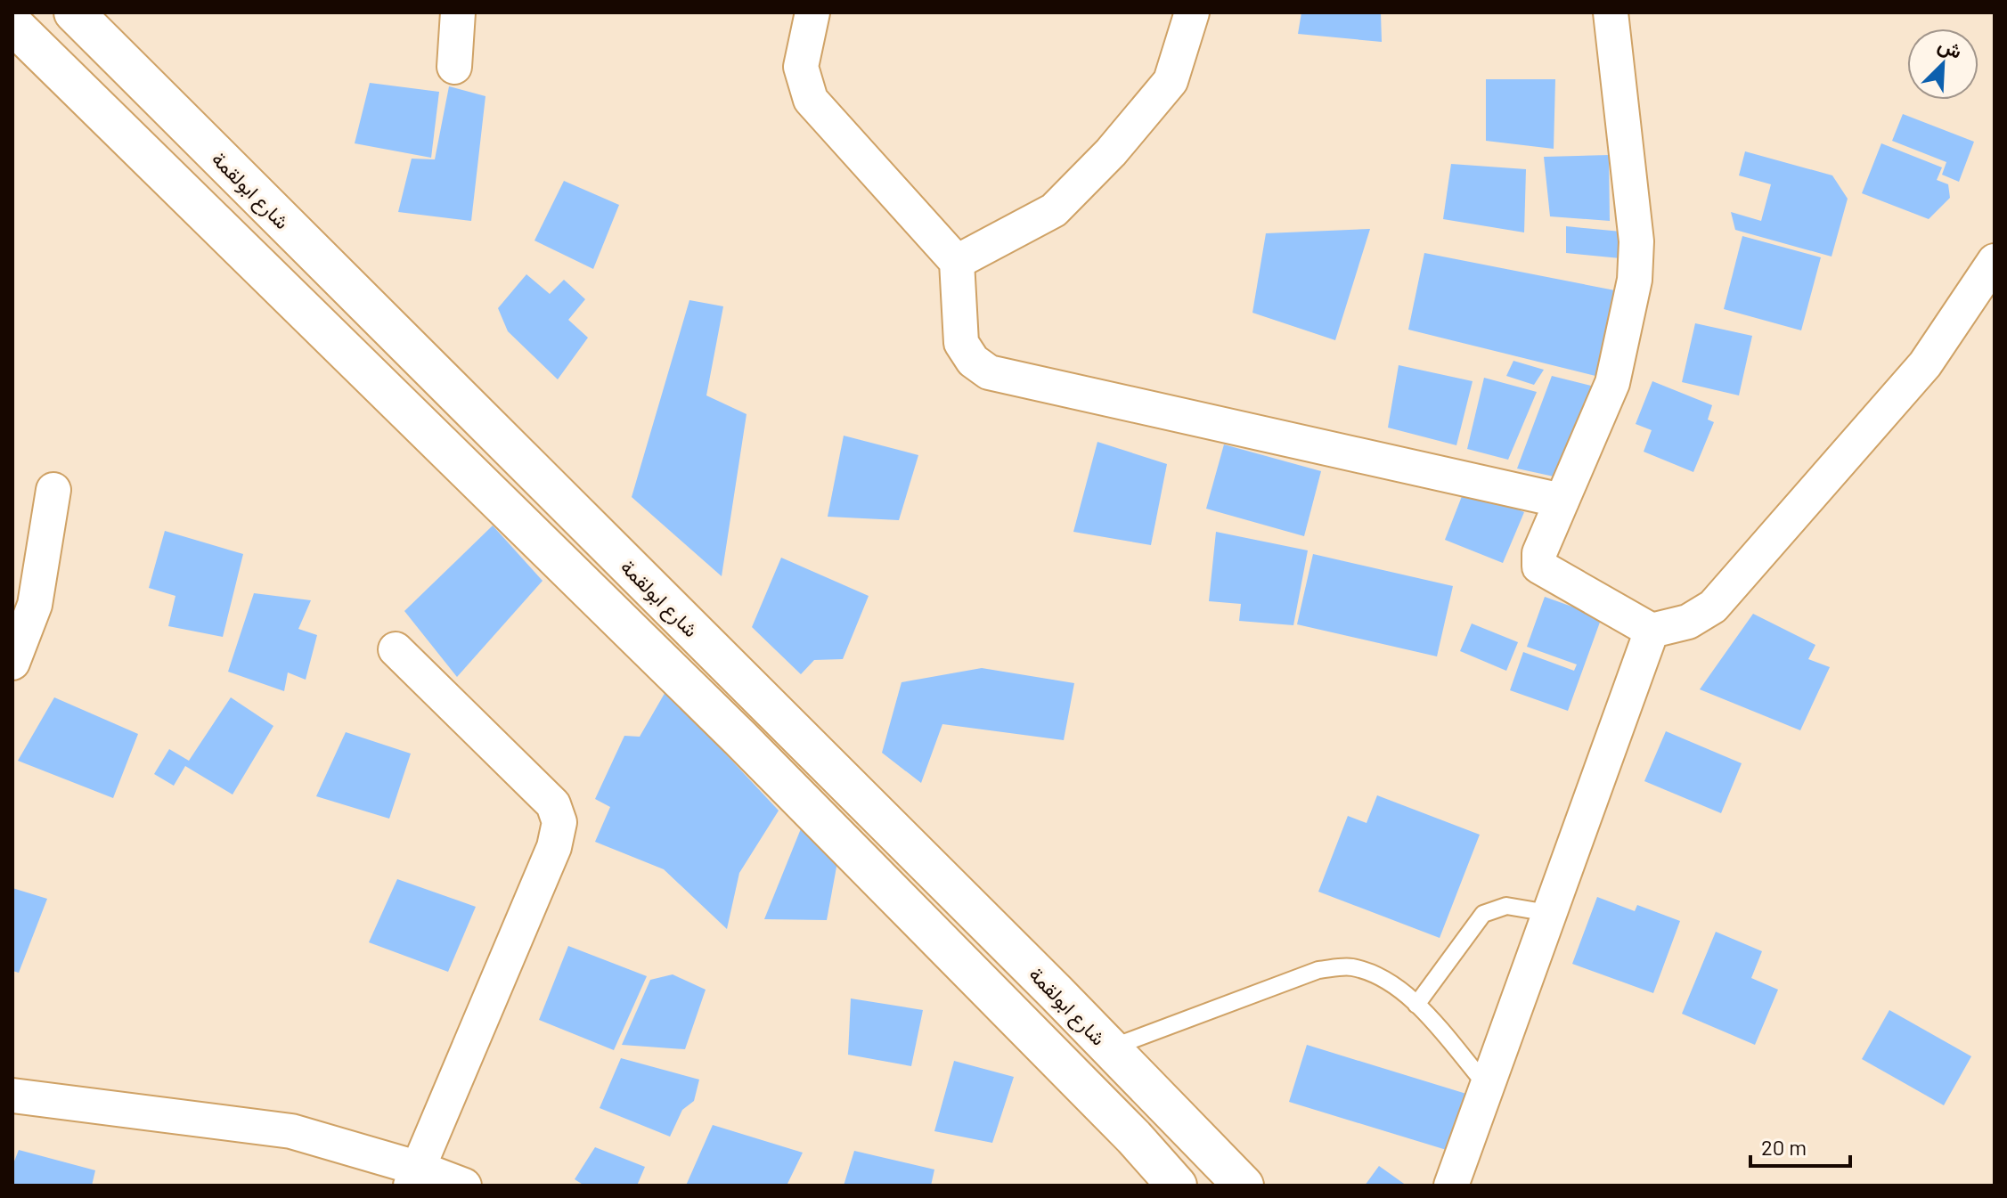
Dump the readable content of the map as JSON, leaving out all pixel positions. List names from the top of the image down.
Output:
{
  "streets": {
    "street": ["شارع ابولقمة"]
  },
  "scale_bar": "20 m",
  "north": "top right"
}
